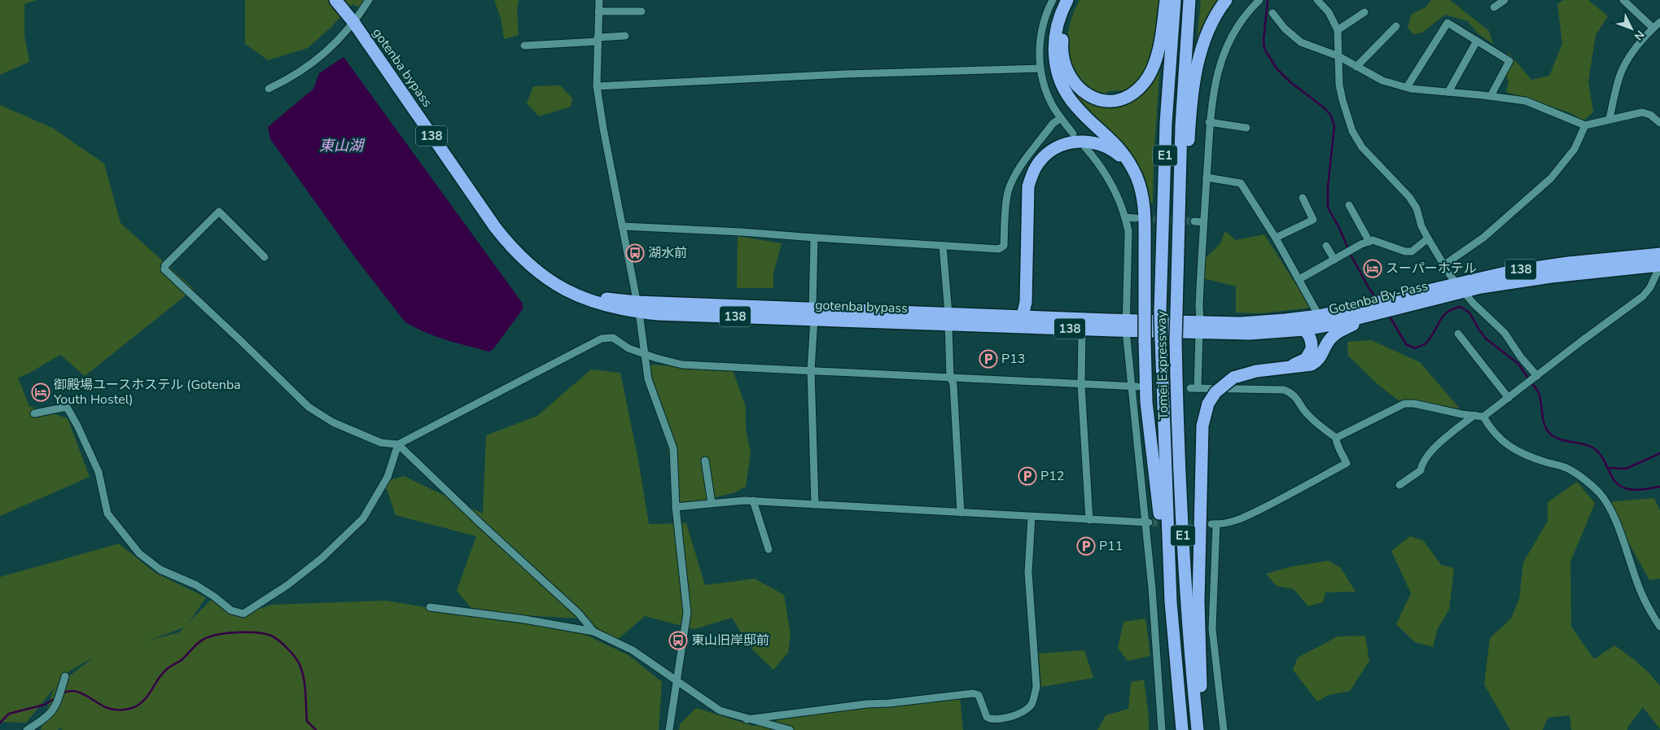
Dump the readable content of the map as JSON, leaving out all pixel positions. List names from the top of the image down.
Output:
{
  "streets": {
    "highway": [
      "gotenba bypass",
      "138",
      "E1",
      "Gotenba By-Pass",
      "Tomei Expressway"
    ]
  },
  "crossings": [
    ["gotenba bypass", "Gotenba By-Pass"]
  ],
  "water": ["東山湖"],
  "places": {
    "bus stop": ["湖水前", "東山旧岸邸前"],
    "hotel": ["スーパーホテル", "御殿場ユースホステル (Gotenba Youth Hostel)"],
    "parking": ["P13", "P12", "P11"]
  },
  "north": "bottom right"
}
